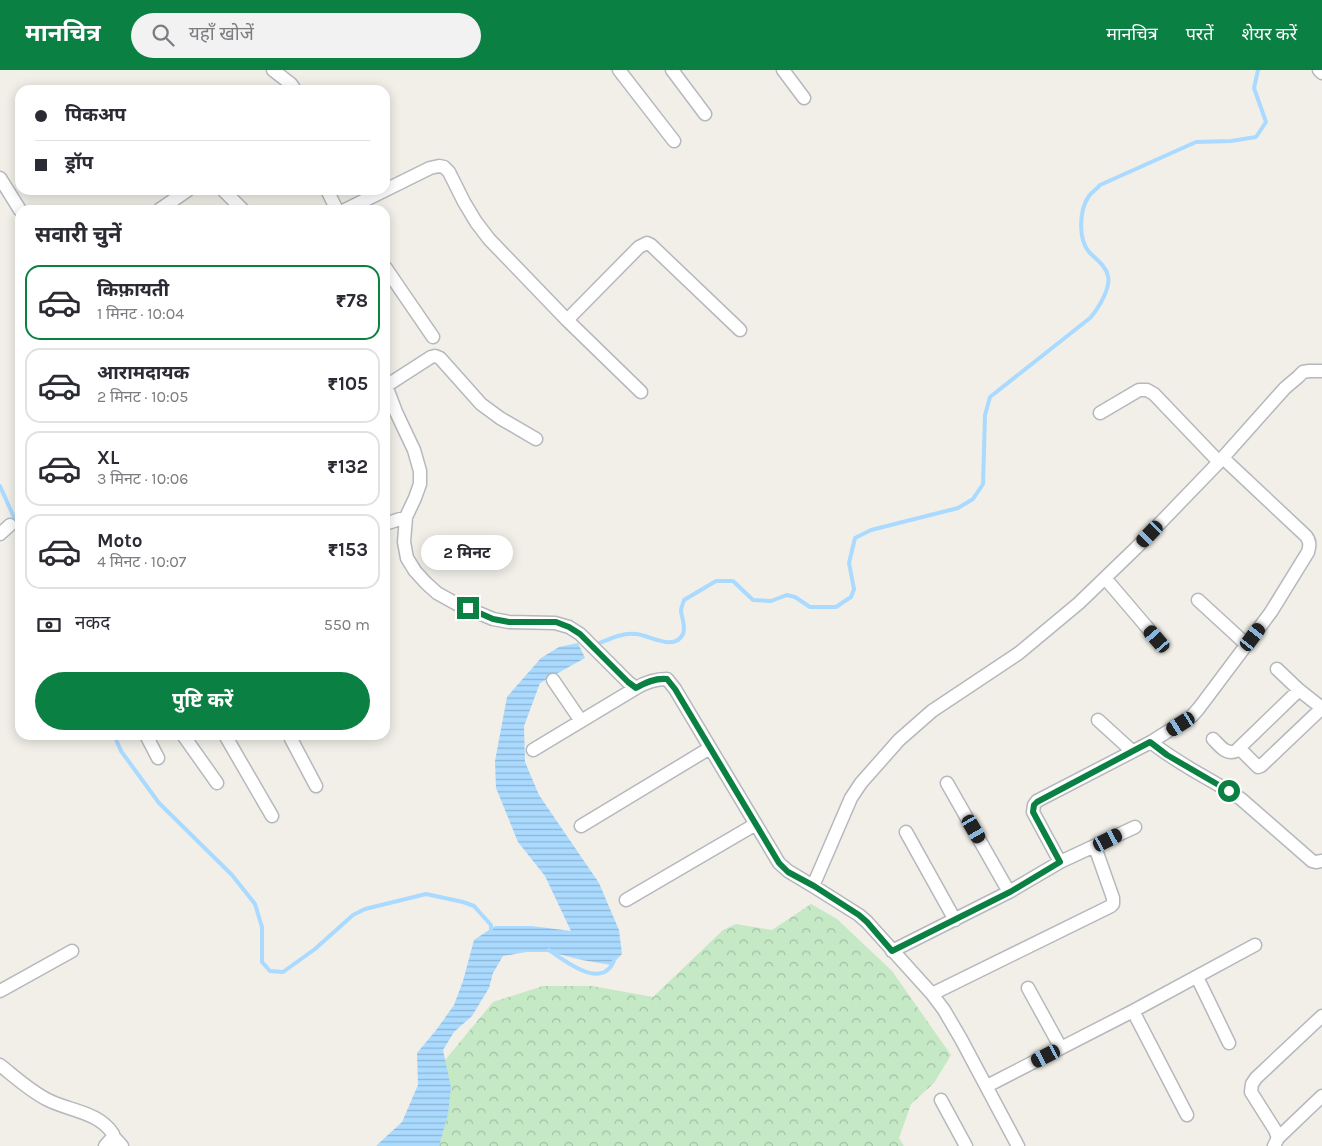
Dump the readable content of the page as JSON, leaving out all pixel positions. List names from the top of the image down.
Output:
{
  "page": {
    "header": "मानचित्र",
    "search": "यहाँ खोजें",
    "nav": ["मानचित्र", "परतें", "शेयर करें"],
    "banner": ["पिकअप", "ड्रॉप"],
    "heading": "सवारी चुनें",
    "list": [
      {
        "name": "किफ़ायती",
        "note": "1 मिनट · 10:04",
        "value": "₹78"
      },
      {
        "name": "आरामदायक",
        "note": "2 मिनट · 10:05",
        "value": "₹105"
      },
      {
        "name": "XL",
        "note": "3 मिनट · 10:06",
        "value": "₹132"
      },
      {
        "name": "Moto",
        "note": "4 मिनट · 10:07",
        "value": "₹153"
      }
    ],
    "bubble": "2 मिनट",
    "pay": ["नकद", "550 m"],
    "buttons": "पुष्टि करें"
  }
}
